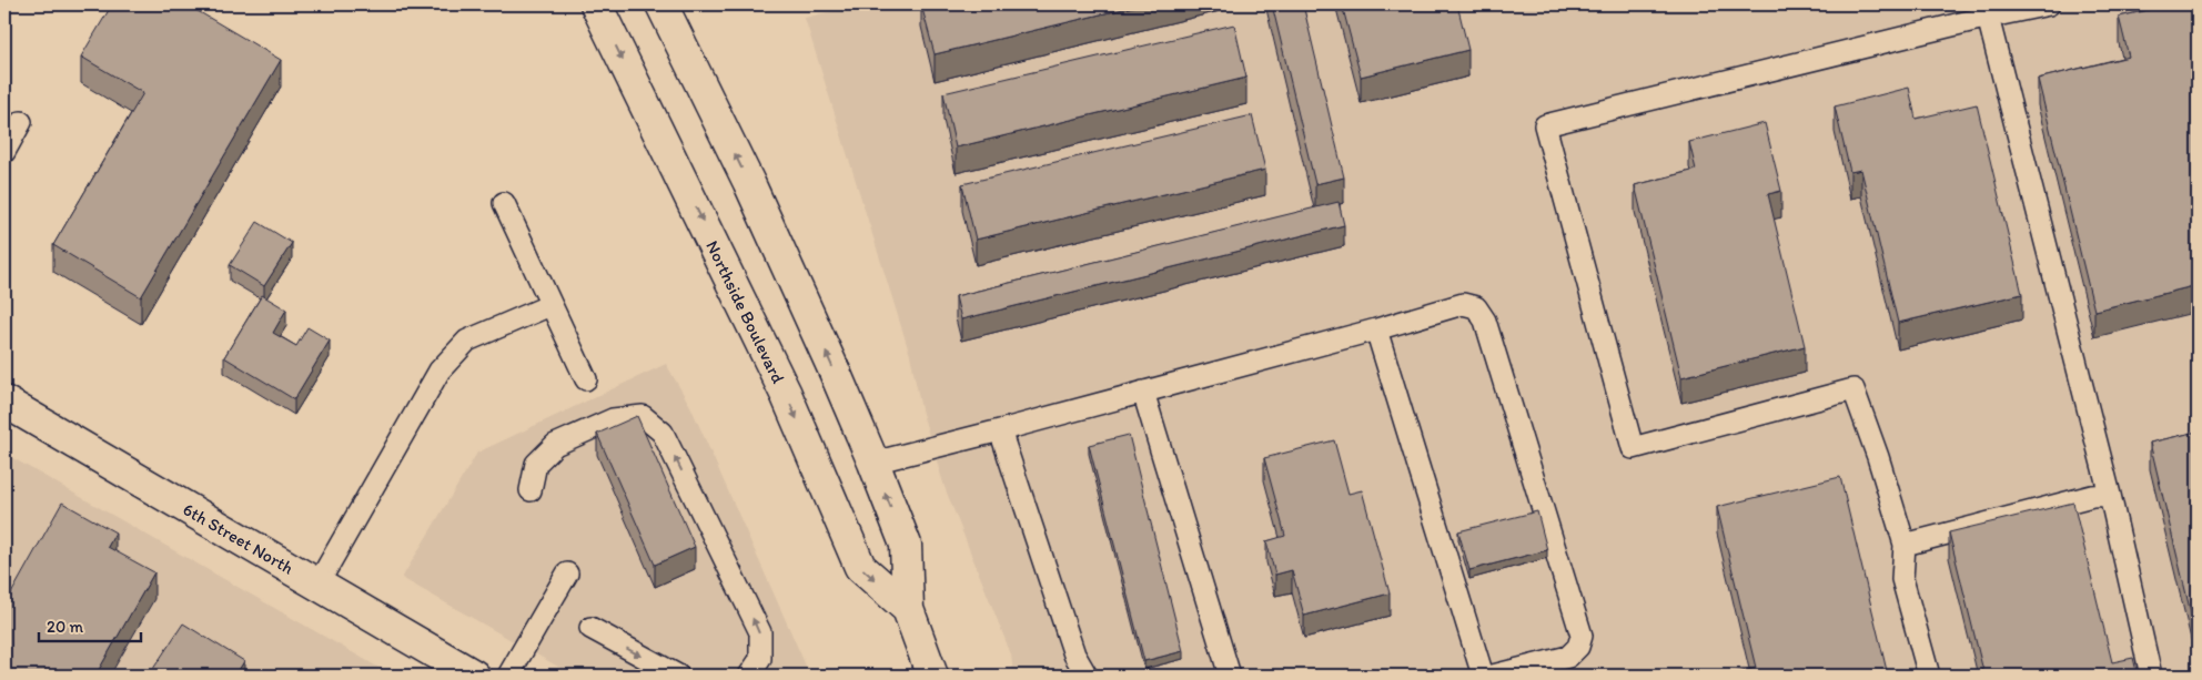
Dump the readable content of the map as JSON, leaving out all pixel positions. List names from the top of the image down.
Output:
{
  "streets": {
    "main road": ["Northside Boulevard", "6th Street North"]
  },
  "scale_bar": "20 m"
}
